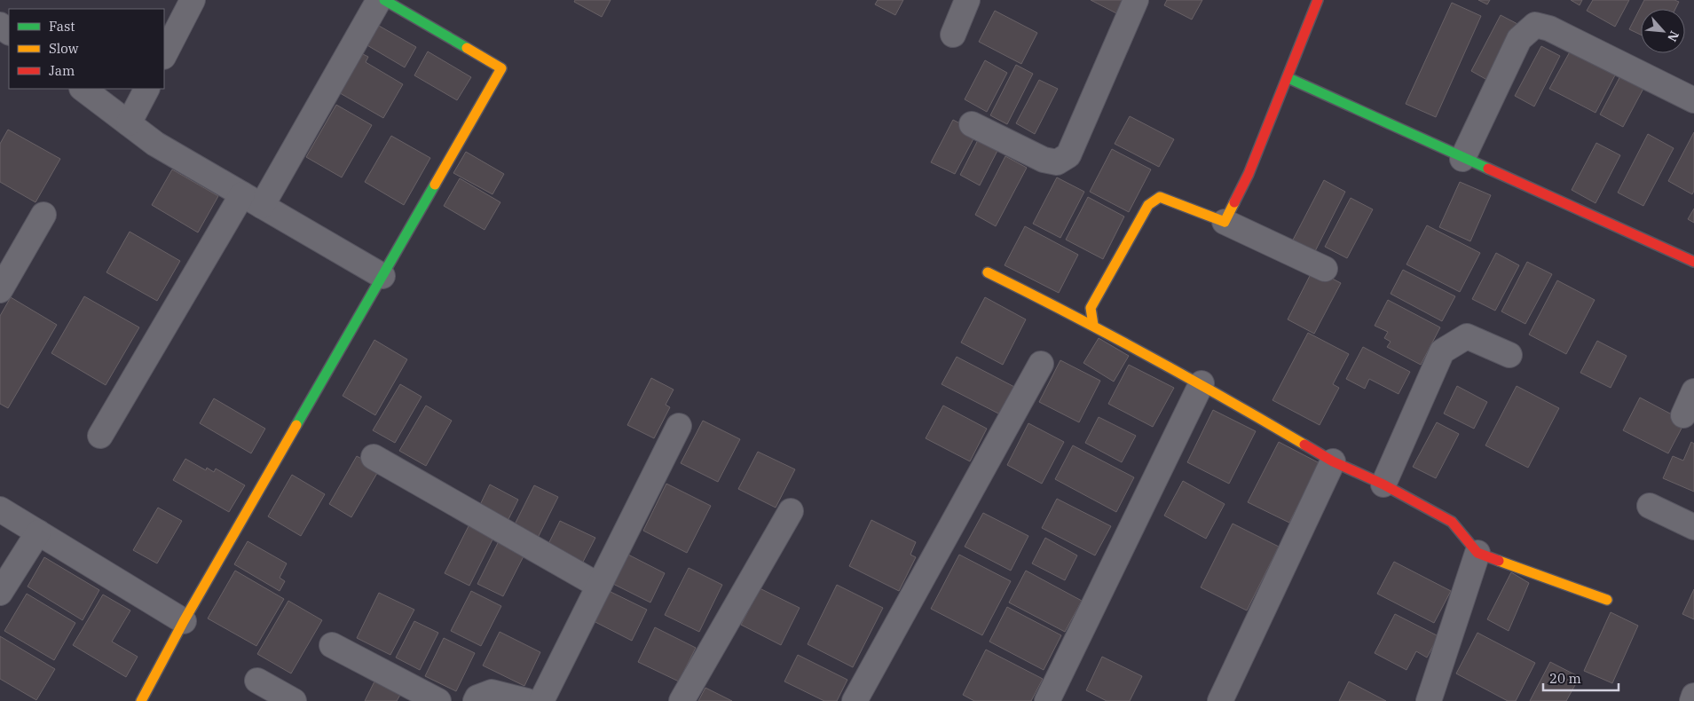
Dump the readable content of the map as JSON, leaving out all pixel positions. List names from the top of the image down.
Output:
{
  "legend": ["Fast", "Slow", "Jam"],
  "scale_bar": "20 m",
  "north": "bottom right"
}
